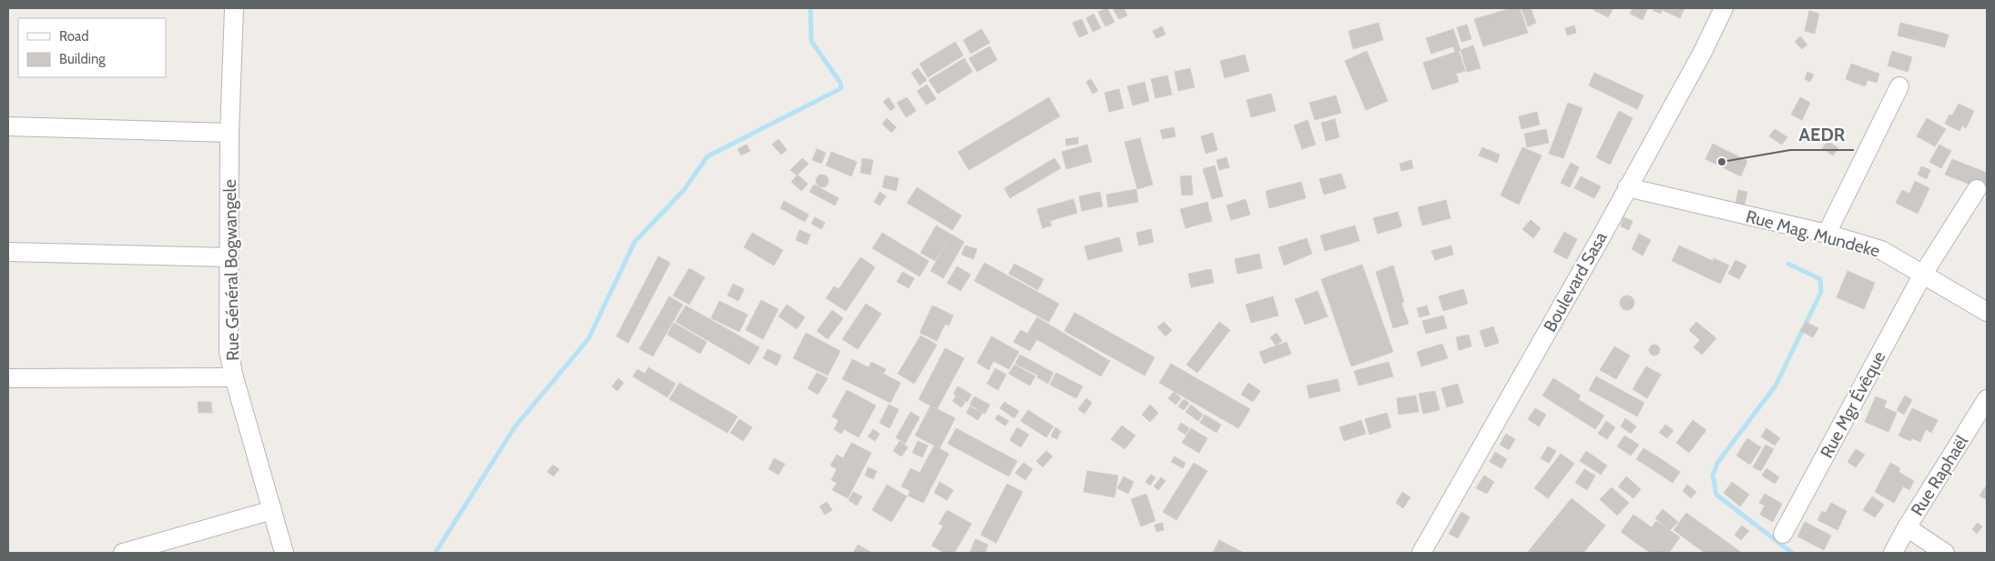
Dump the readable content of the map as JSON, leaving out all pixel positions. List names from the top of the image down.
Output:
{
  "streets": {
    "street": [
      "Rue Mag. Mundeke",
      "Rue Général Bogwangele",
      "Boulevard Sasa",
      "Rue Mgr Évêque",
      "Rue Raphaël"
    ]
  },
  "crossings": [
    ["Rue Mag. Mundeke", "Boulevard Sasa"],
    ["Rue Mag. Mundeke", "Rue Mgr Évêque"]
  ],
  "places": ["AEDR"],
  "legend": ["Road", "Building"]
}
